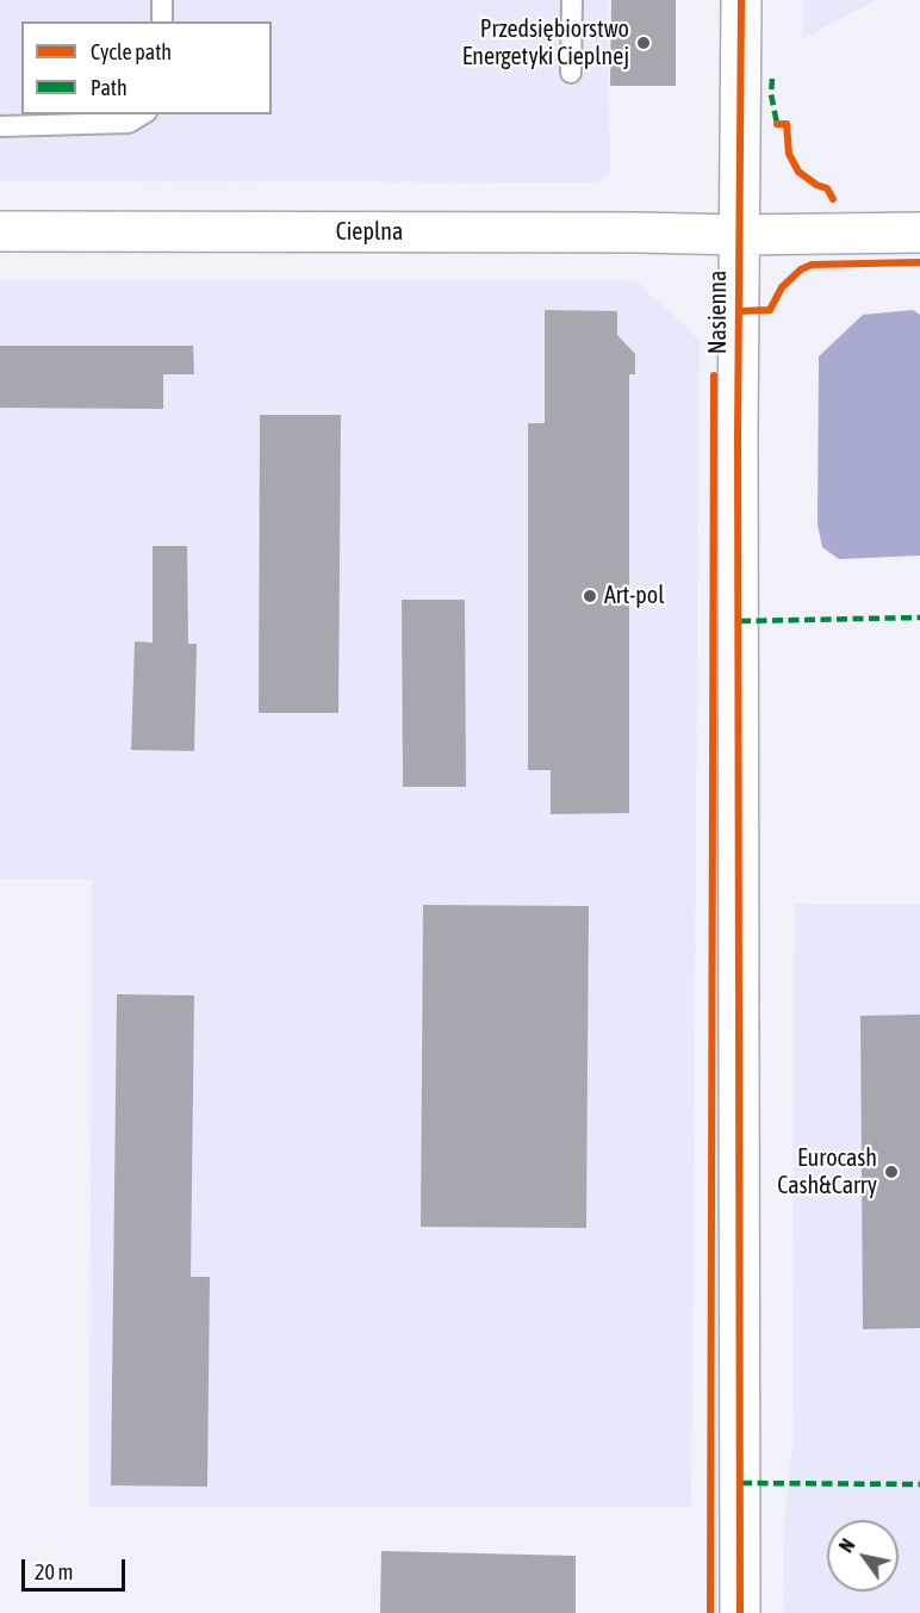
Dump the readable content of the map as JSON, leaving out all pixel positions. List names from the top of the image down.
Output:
{
  "streets": {
    "street": ["Cieplna", "Nasienna"]
  },
  "crossings": [
    ["Cieplna", "Nasienna"]
  ],
  "places": ["Przedsiębiorstwo Energetyki Cieplnej", "Art-pol", "Eurocash Cash&Carry"],
  "legend": ["Cycle path", "Path"],
  "scale_bar": "20 m",
  "north": "top left"
}
